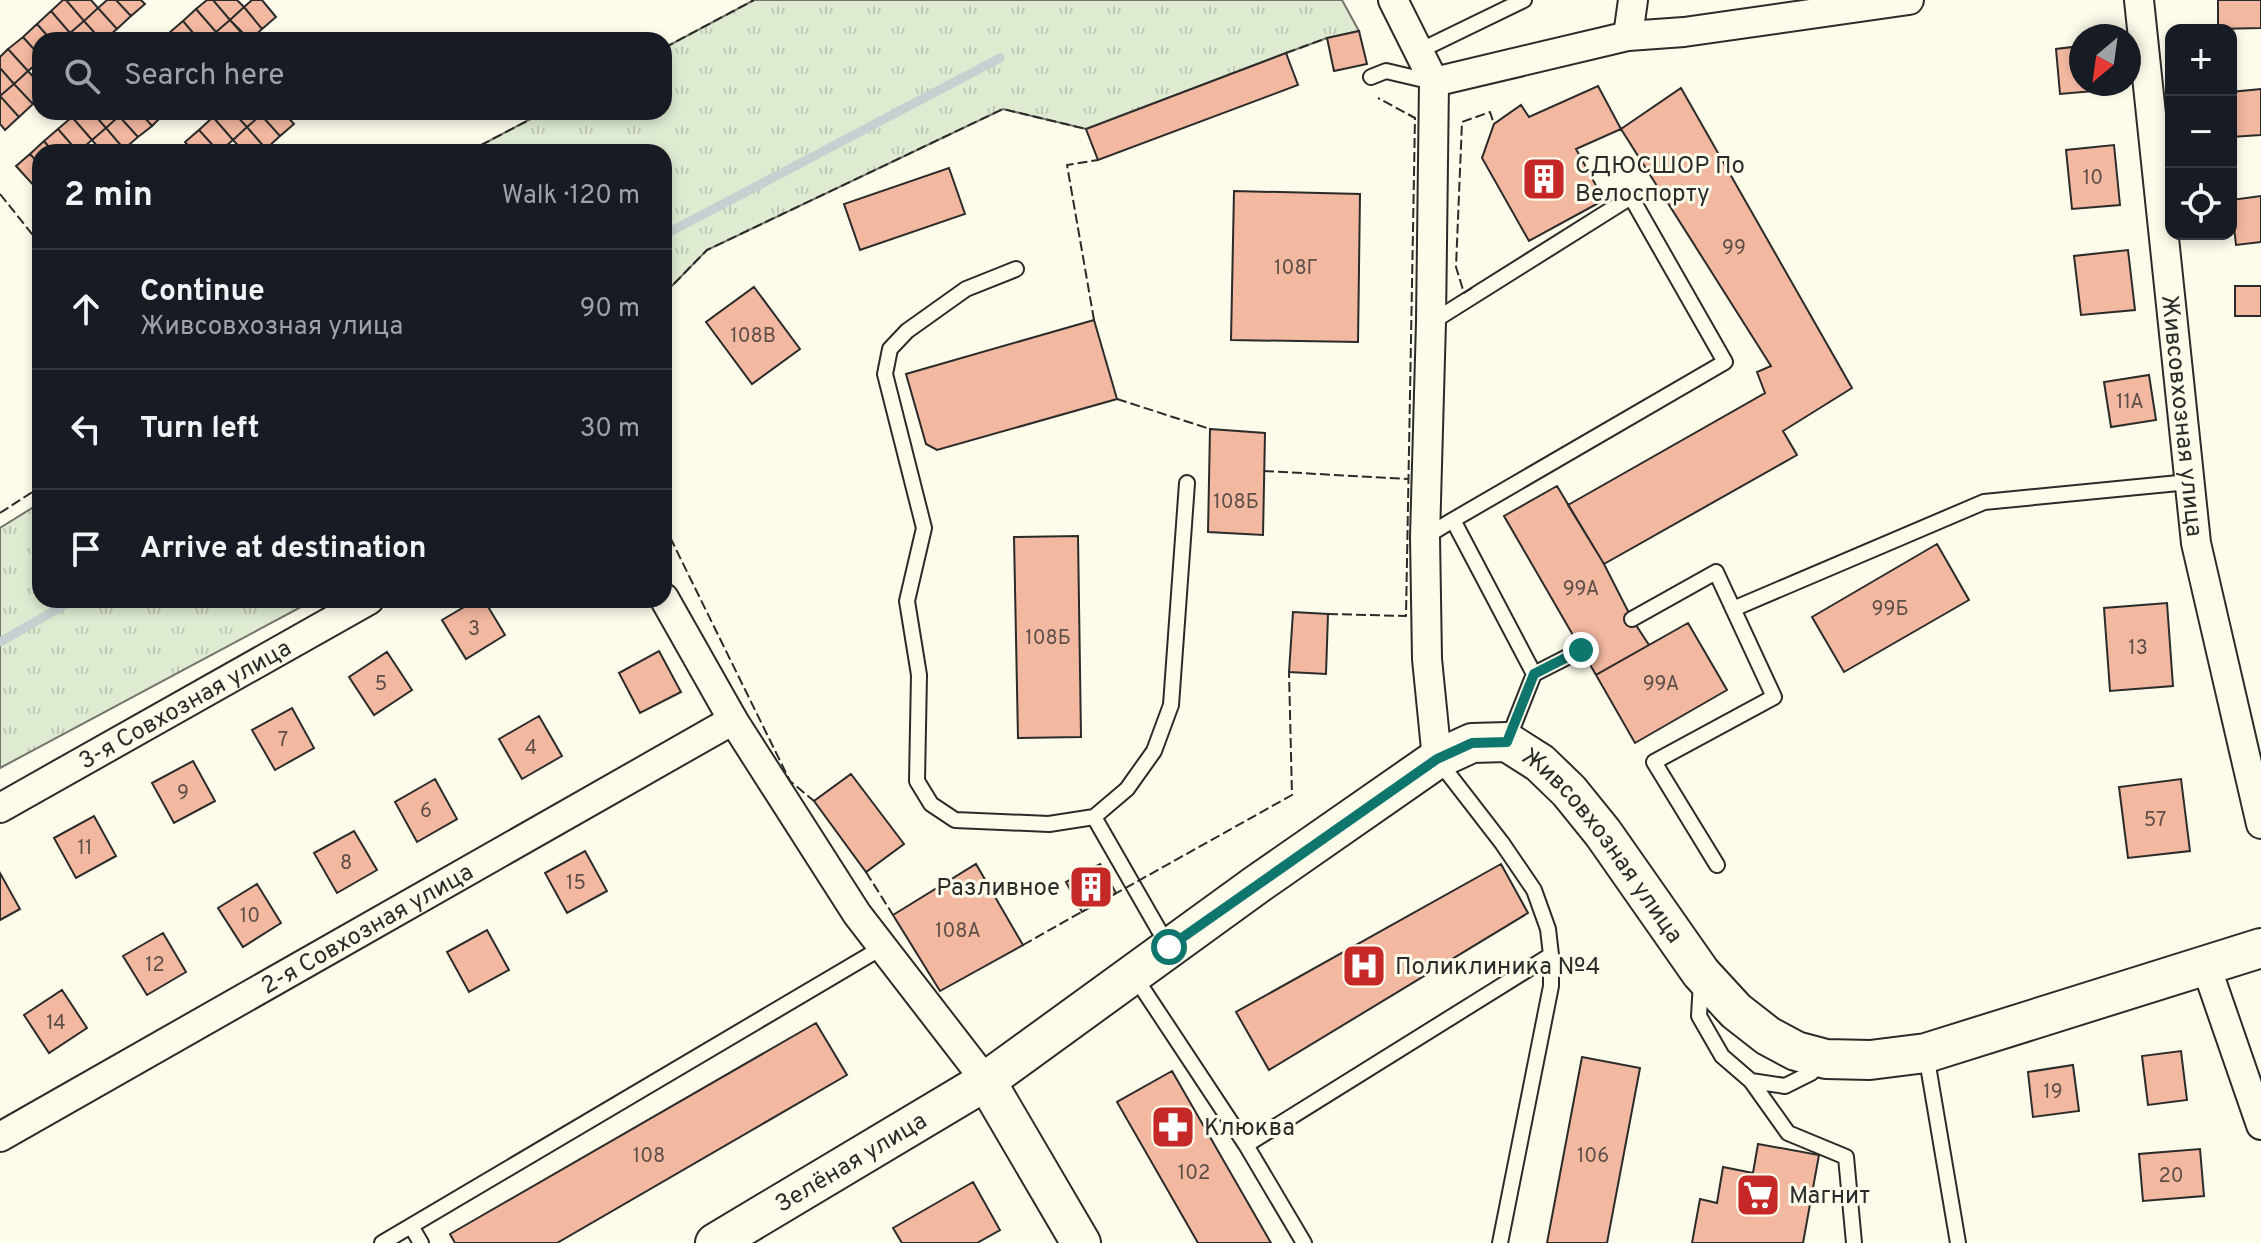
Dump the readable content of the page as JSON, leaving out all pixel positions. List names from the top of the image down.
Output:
{
  "streets": {
    "street": [
      "Живсовхозная улица",
      "3-я Совхозная улица",
      "2-я Совхозная улица",
      "Зелёная улица"
    ]
  },
  "crossings": [
    ["Живсовхозная улица", "Зелёная улица"]
  ],
  "places": {
    "building": ["СДЮСШОР По Велоспорту", "Разливное"],
    "hospital": ["Поликлиника №4"],
    "pharmacy": ["Клюква"],
    "supermarket": ["Магнит"]
  },
  "house_numbers": [
    "10",
    "99",
    "108Г",
    "108В",
    "11А",
    "108Б",
    "99А",
    "99Б",
    "3",
    "108Б",
    "13",
    "5",
    "99А",
    "7",
    "4",
    "9",
    "6",
    "57",
    "11",
    "8",
    "15",
    "10",
    "108А",
    "12",
    "14",
    "19",
    "108",
    "106",
    "102",
    "20"
  ],
  "north": "bottom left",
  "page": {
    "map_buttons": ["+", "−"],
    "search": "Search here",
    "heading": ["2 min", "Walk · 120 m"],
    "list": [
      ["Continue", "Живсовхозная улица", "90 m"],
      ["Turn left", "30 m"],
      "Arrive at destination"
    ]
  }
}
